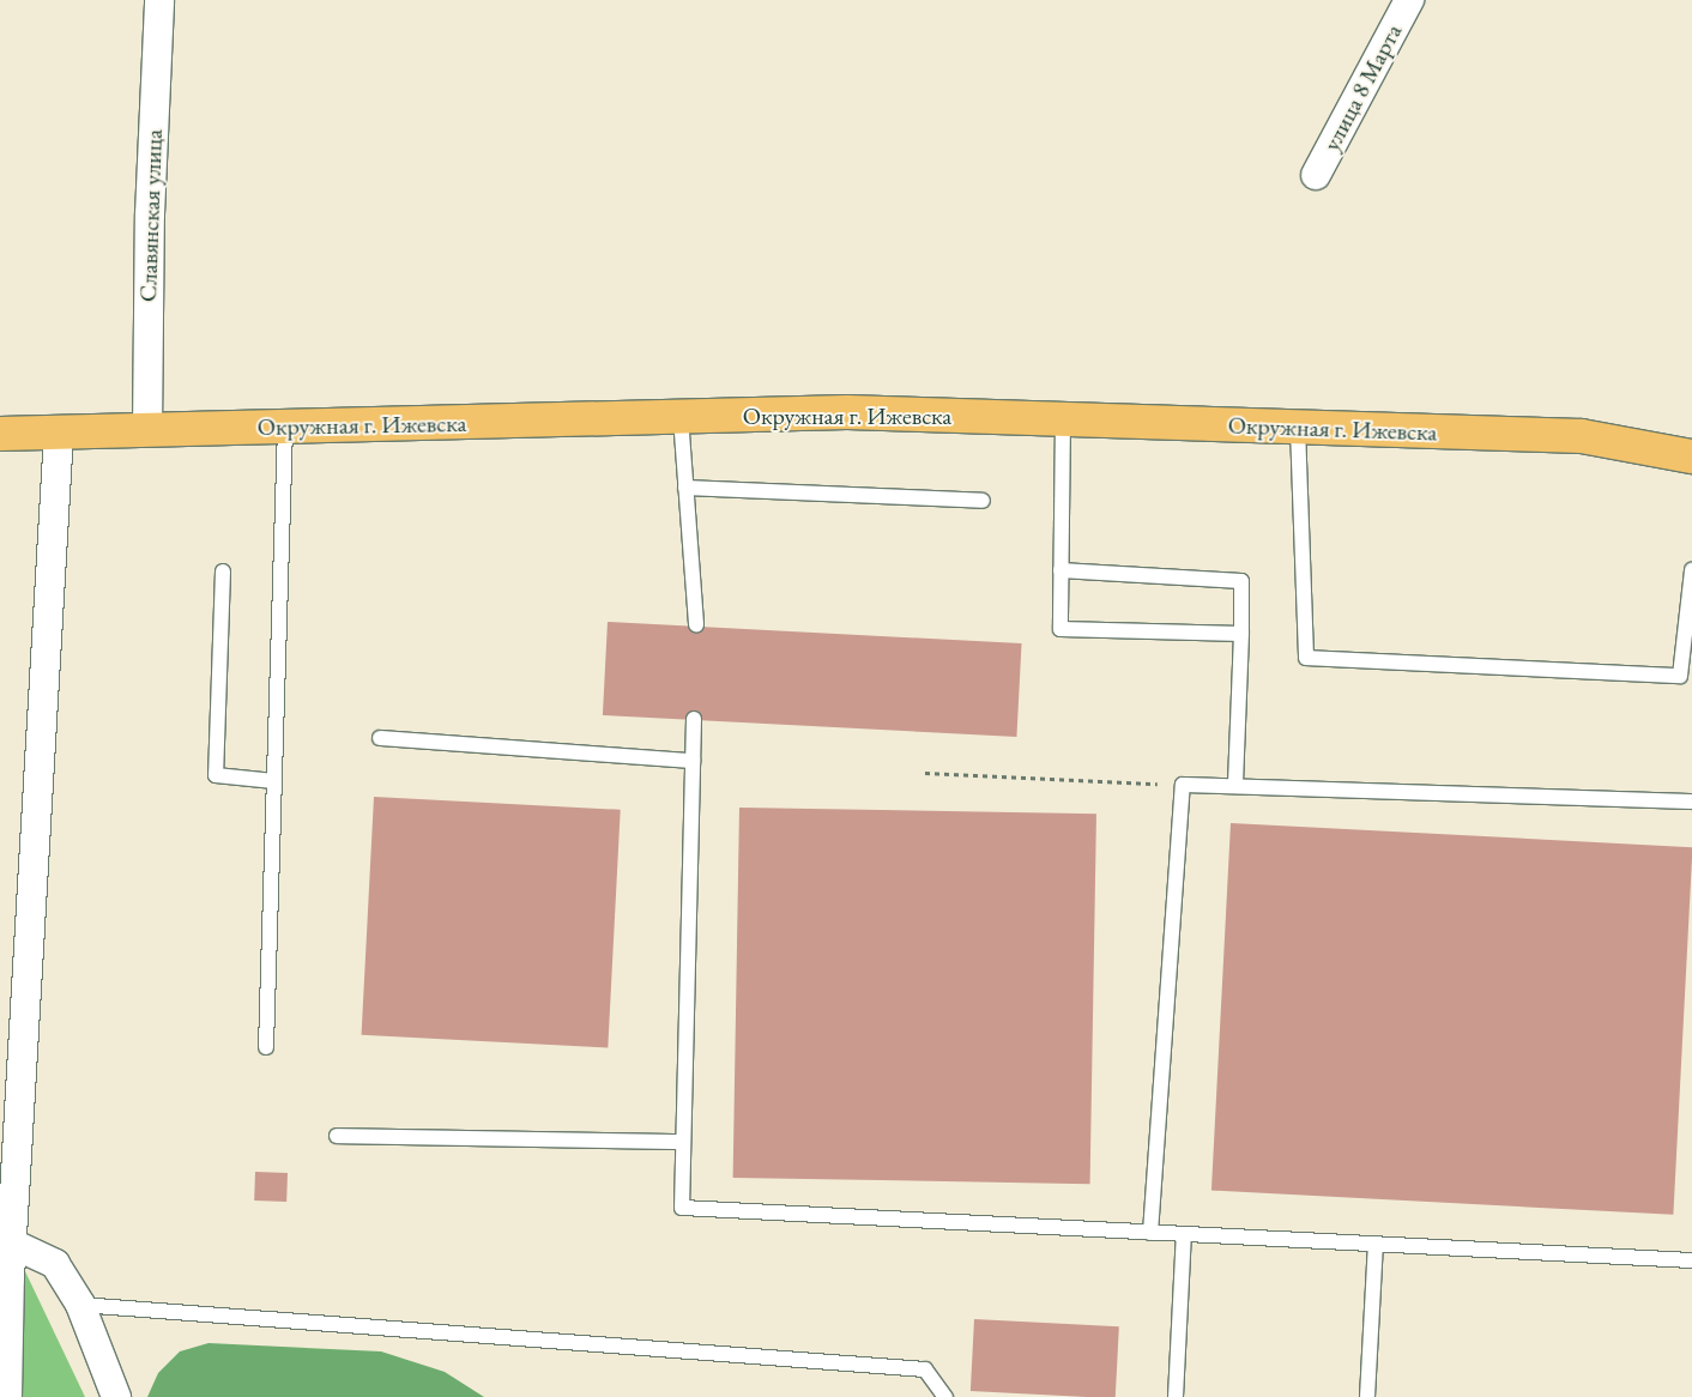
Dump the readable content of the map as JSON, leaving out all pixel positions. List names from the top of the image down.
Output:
{
  "streets": {
    "main road": ["Окружная г. Ижевска"],
    "street": ["улица 8 Марта", "Славянская улица"]
  },
  "crossings": [
    ["Славянская улица", "Окружная г. Ижевска"]
  ]
}
